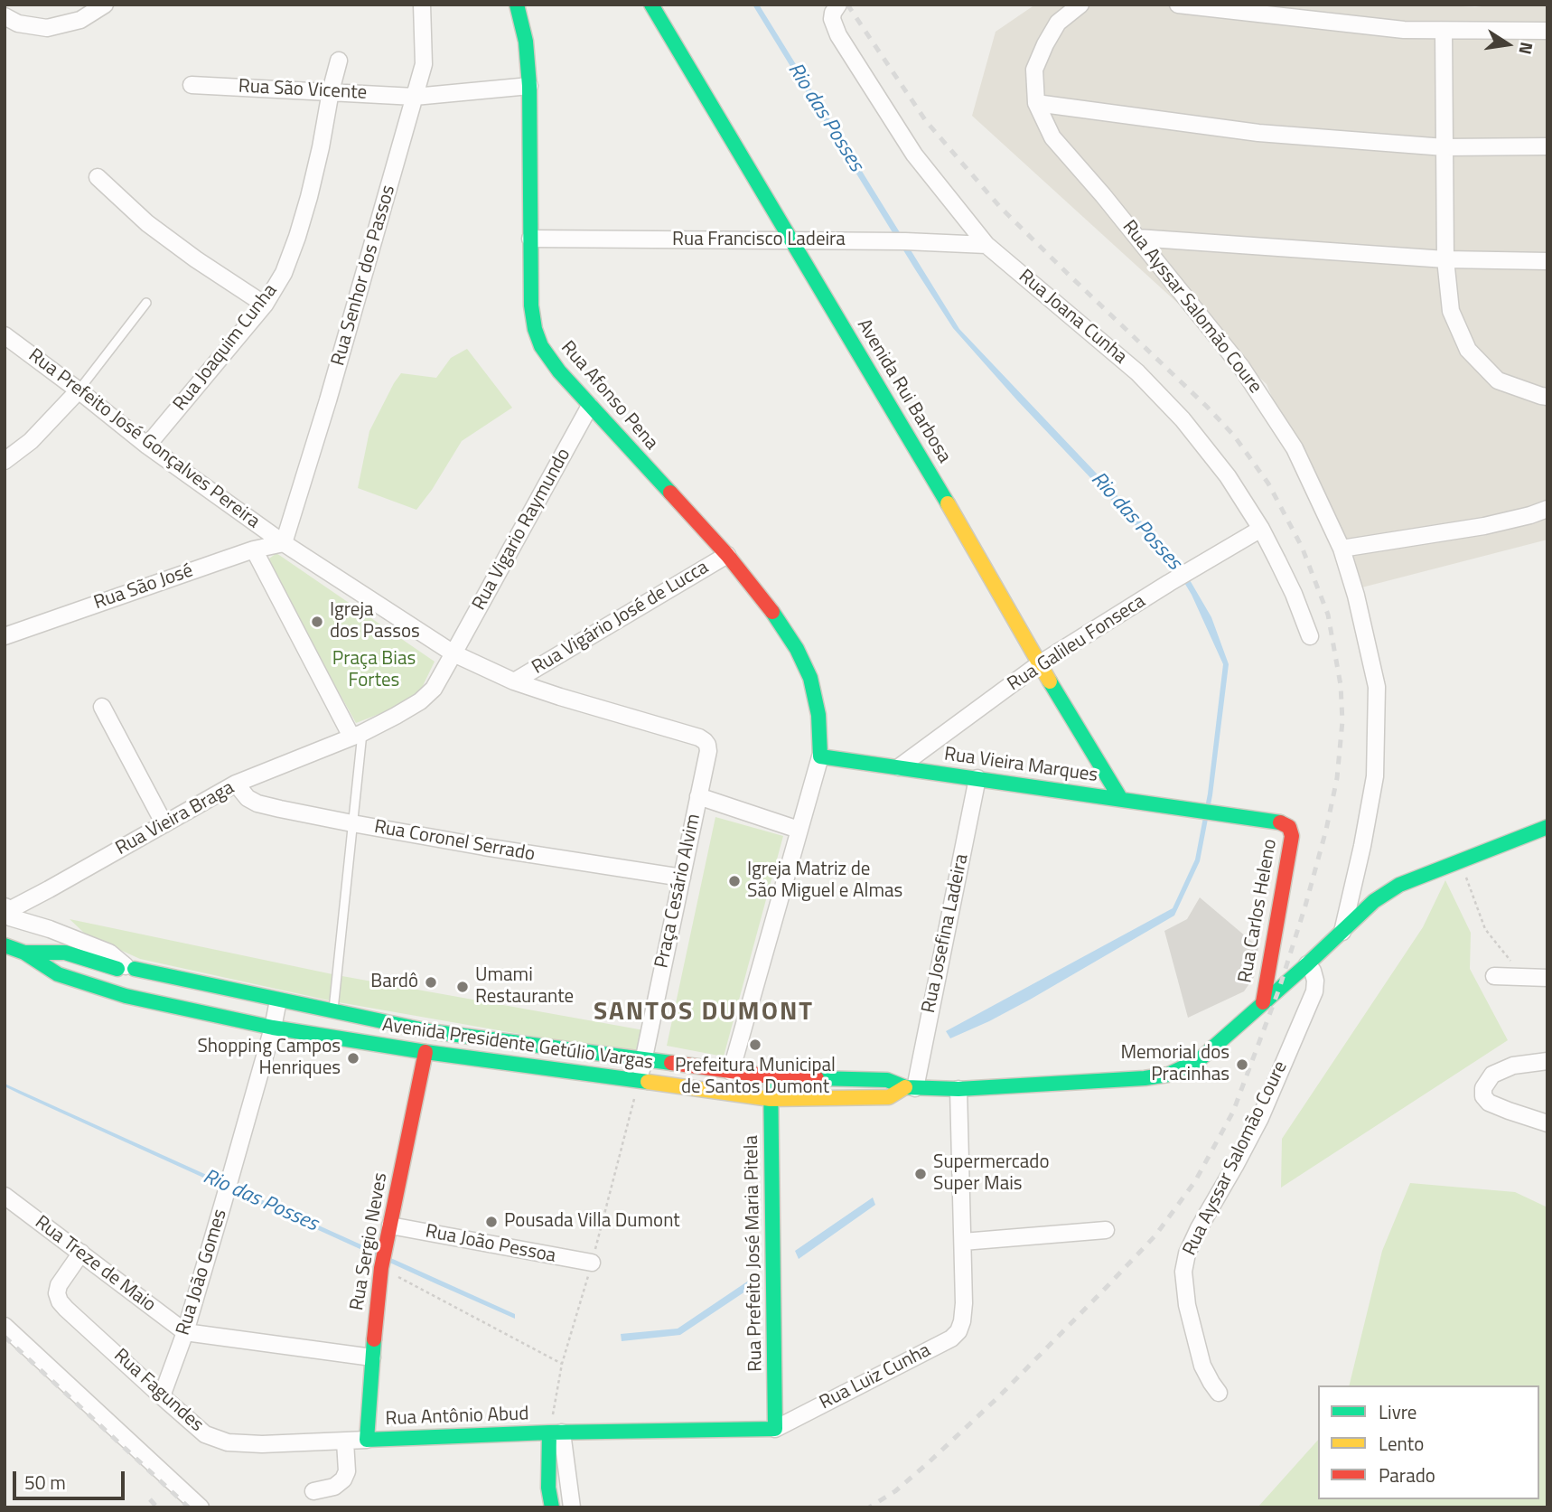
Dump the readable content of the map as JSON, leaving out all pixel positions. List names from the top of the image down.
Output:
{
  "streets": {
    "main road": [
      "Avenida Rui Barbosa",
      "Rua Afonso Pena",
      "Rua Vieira Marques",
      "Rua Carlos Heleno",
      "Avenida Presidente Getúlio Vargas",
      "Rua Sergio Neves",
      "Rua Prefeito José Maria Pitela",
      "Rua Luiz Cunha",
      "Rua Antônio Abud"
    ],
    "street": [
      "Rua São Vicente",
      "Rua Francisco Ladeira",
      "Rua Senhor dos Passos",
      "Rua Ayssar Salomão Coure",
      "Rua Joana Cunha",
      "Rua Joaquim Cunha",
      "Rua Prefeito José Gonçalves Pereira",
      "Rua Vigario Raymundo",
      "Rua São José",
      "Rua Vigário José de Lucca",
      "Rua Galileu Fonseca",
      "Rua Vieira Braga",
      "Rua Coronel Serrado",
      "Praça Cesário Alvim",
      "Rua Josefina Ladeira",
      "Rua João Pessoa",
      "Rua Treze de Maio",
      "Rua João Gomes",
      "Rua Fagundes"
    ]
  },
  "crossings": [
    ["Rua São Vicente", "Rua Senhor dos Passos"],
    ["Rua São Vicente", "Rua Joaquim Cunha"],
    ["Rua São Vicente", "Rua Afonso Pena"],
    ["Rua Francisco Ladeira", "Rua Joana Cunha"],
    ["Rua Francisco Ladeira", "Avenida Rui Barbosa"],
    ["Rua Francisco Ladeira", "Rua Afonso Pena"],
    ["Rua Senhor dos Passos", "Rua Prefeito José Gonçalves Pereira"],
    ["Rua Senhor dos Passos", "Rua São José"],
    ["Rua Ayssar Salomão Coure", "Avenida Presidente Getúlio Vargas"],
    ["Rua Joana Cunha", "Rua Galileu Fonseca"],
    ["Rua Joaquim Cunha", "Rua Prefeito José Gonçalves Pereira"],
    ["Avenida Rui Barbosa", "Rua Galileu Fonseca"],
    ["Avenida Rui Barbosa", "Rua Vieira Marques"],
    ["Rua Afonso Pena", "Rua Vigario Raymundo"],
    ["Rua Afonso Pena", "Rua Vigário José de Lucca"],
    ["Rua Afonso Pena", "Rua Vieira Marques"],
    ["Rua Prefeito José Gonçalves Pereira", "Rua São José"],
    ["Rua Vigário José de Lucca", "Praça Cesário Alvim"],
    ["Rua Galileu Fonseca", "Rua Vieira Marques"],
    ["Rua Vieira Marques", "Rua Carlos Heleno"],
    ["Rua Vieira Marques", "Rua Josefina Ladeira"],
    ["Rua Vieira Braga", "Rua Coronel Serrado"],
    ["Rua Coronel Serrado", "Praça Cesário Alvim"],
    ["Praça Cesário Alvim", "Avenida Presidente Getúlio Vargas"],
    ["Rua Carlos Heleno", "Avenida Presidente Getúlio Vargas"],
    ["Rua Josefina Ladeira", "Avenida Presidente Getúlio Vargas"],
    ["Avenida Presidente Getúlio Vargas", "Rua Sergio Neves"],
    ["Avenida Presidente Getúlio Vargas", "Rua Prefeito José Maria Pitela"],
    ["Avenida Presidente Getúlio Vargas", "Rua João Gomes"],
    ["Avenida Presidente Getúlio Vargas", "Rua Luiz Cunha"],
    ["Rua Sergio Neves", "Rua João Pessoa"],
    ["Rua Sergio Neves", "Rua Fagundes"],
    ["Rua Sergio Neves", "Rua Antônio Abud"],
    ["Rua Prefeito José Maria Pitela", "Rua Luiz Cunha"],
    ["Rua Treze de Maio", "Rua João Gomes"],
    ["Rua Treze de Maio", "Rua Fagundes"],
    ["Rua João Gomes", "Rua Fagundes"],
    ["Rua Luiz Cunha", "Rua Antônio Abud"],
    ["Rua Fagundes", "Rua Antônio Abud"]
  ],
  "districts": ["SANTOS DUMONT"],
  "water": ["Rio das Posses"],
  "parks": ["Praça Bias Fortes"],
  "places": [
    "Igreja dos Passos",
    "Igreja Matriz de São Miguel e Almas",
    "Bardô",
    "Umami Restaurante",
    "Prefeitura Municipal de Santos Dumont",
    "Shopping Campos Henriques",
    "Memorial dos Pracinhas",
    "Supermercado Super Mais",
    "Pousada Villa Dumont"
  ],
  "legend": ["Livre", "Lento", "Parado"],
  "scale_bar": "50 m",
  "north": "right"
}
